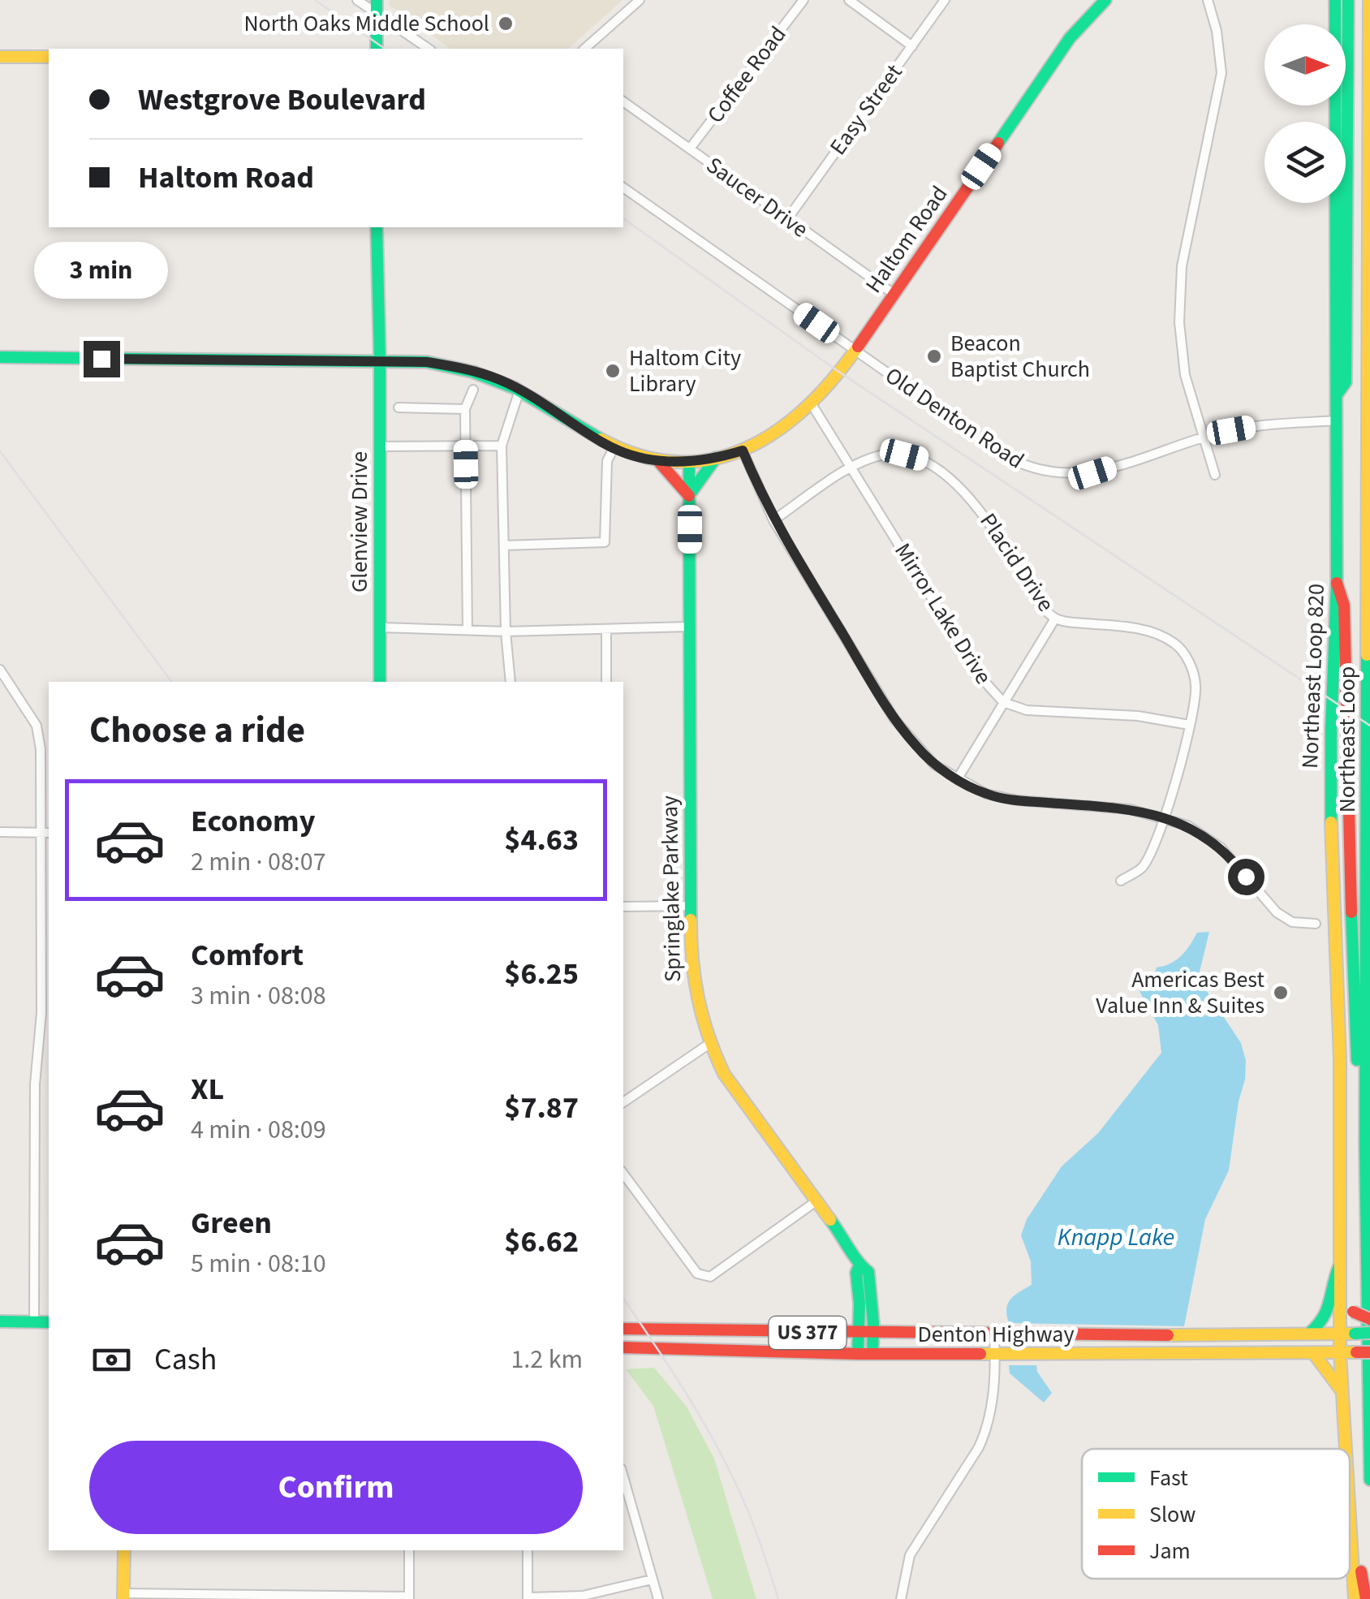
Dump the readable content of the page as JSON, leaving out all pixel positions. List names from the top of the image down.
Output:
{
  "streets": {
    "main road": [
      "Haltom Road",
      "Glenview Drive",
      "Northeast Loop 820",
      "Northeast Loop",
      "Springlake Parkway",
      "US 377",
      "Denton Highway"
    ],
    "street": [
      "Coffee Road",
      "Easy Street",
      "Saucer Drive",
      "Old Denton Road",
      "Placid Drive",
      "Mirror Lake Drive"
    ]
  },
  "crossings": [
    ["Coffee Road", "Saucer Drive"],
    ["Easy Street", "Saucer Drive"],
    ["Saucer Drive", "Haltom Road"],
    ["Haltom Road", "Old Denton Road"],
    ["Haltom Road", "Glenview Drive"],
    ["Haltom Road", "Mirror Lake Drive"],
    ["Haltom Road", "Springlake Parkway"],
    ["Old Denton Road", "Northeast Loop 820"],
    ["Placid Drive", "Mirror Lake Drive"],
    ["Northeast Loop 820", "Denton Highway"],
    ["Springlake Parkway", "Denton Highway"]
  ],
  "water": ["Knapp Lake"],
  "places": [
    "North Oaks Middle School",
    "Beacon Baptist Church",
    "Haltom City Library",
    "Americas Best Value Inn & Suites"
  ],
  "legend": ["Fast", "Slow", "Jam"],
  "north": "right",
  "page": {
    "banner": ["Westgrove Boulevard", "Haltom Road"],
    "bubble": "3 min",
    "heading": "Choose a ride",
    "list": [
      {
        "name": "Economy",
        "note": "2 min · 08:07",
        "value": "$4.63"
      },
      {
        "name": "Comfort",
        "note": "3 min · 08:08",
        "value": "$6.25"
      },
      {
        "name": "XL",
        "note": "4 min · 08:09",
        "value": "$7.87"
      },
      {
        "name": "Green",
        "note": "5 min · 08:10",
        "value": "$6.62"
      }
    ],
    "pay": ["Cash", "1.2 km"],
    "buttons": "Confirm"
  }
}
